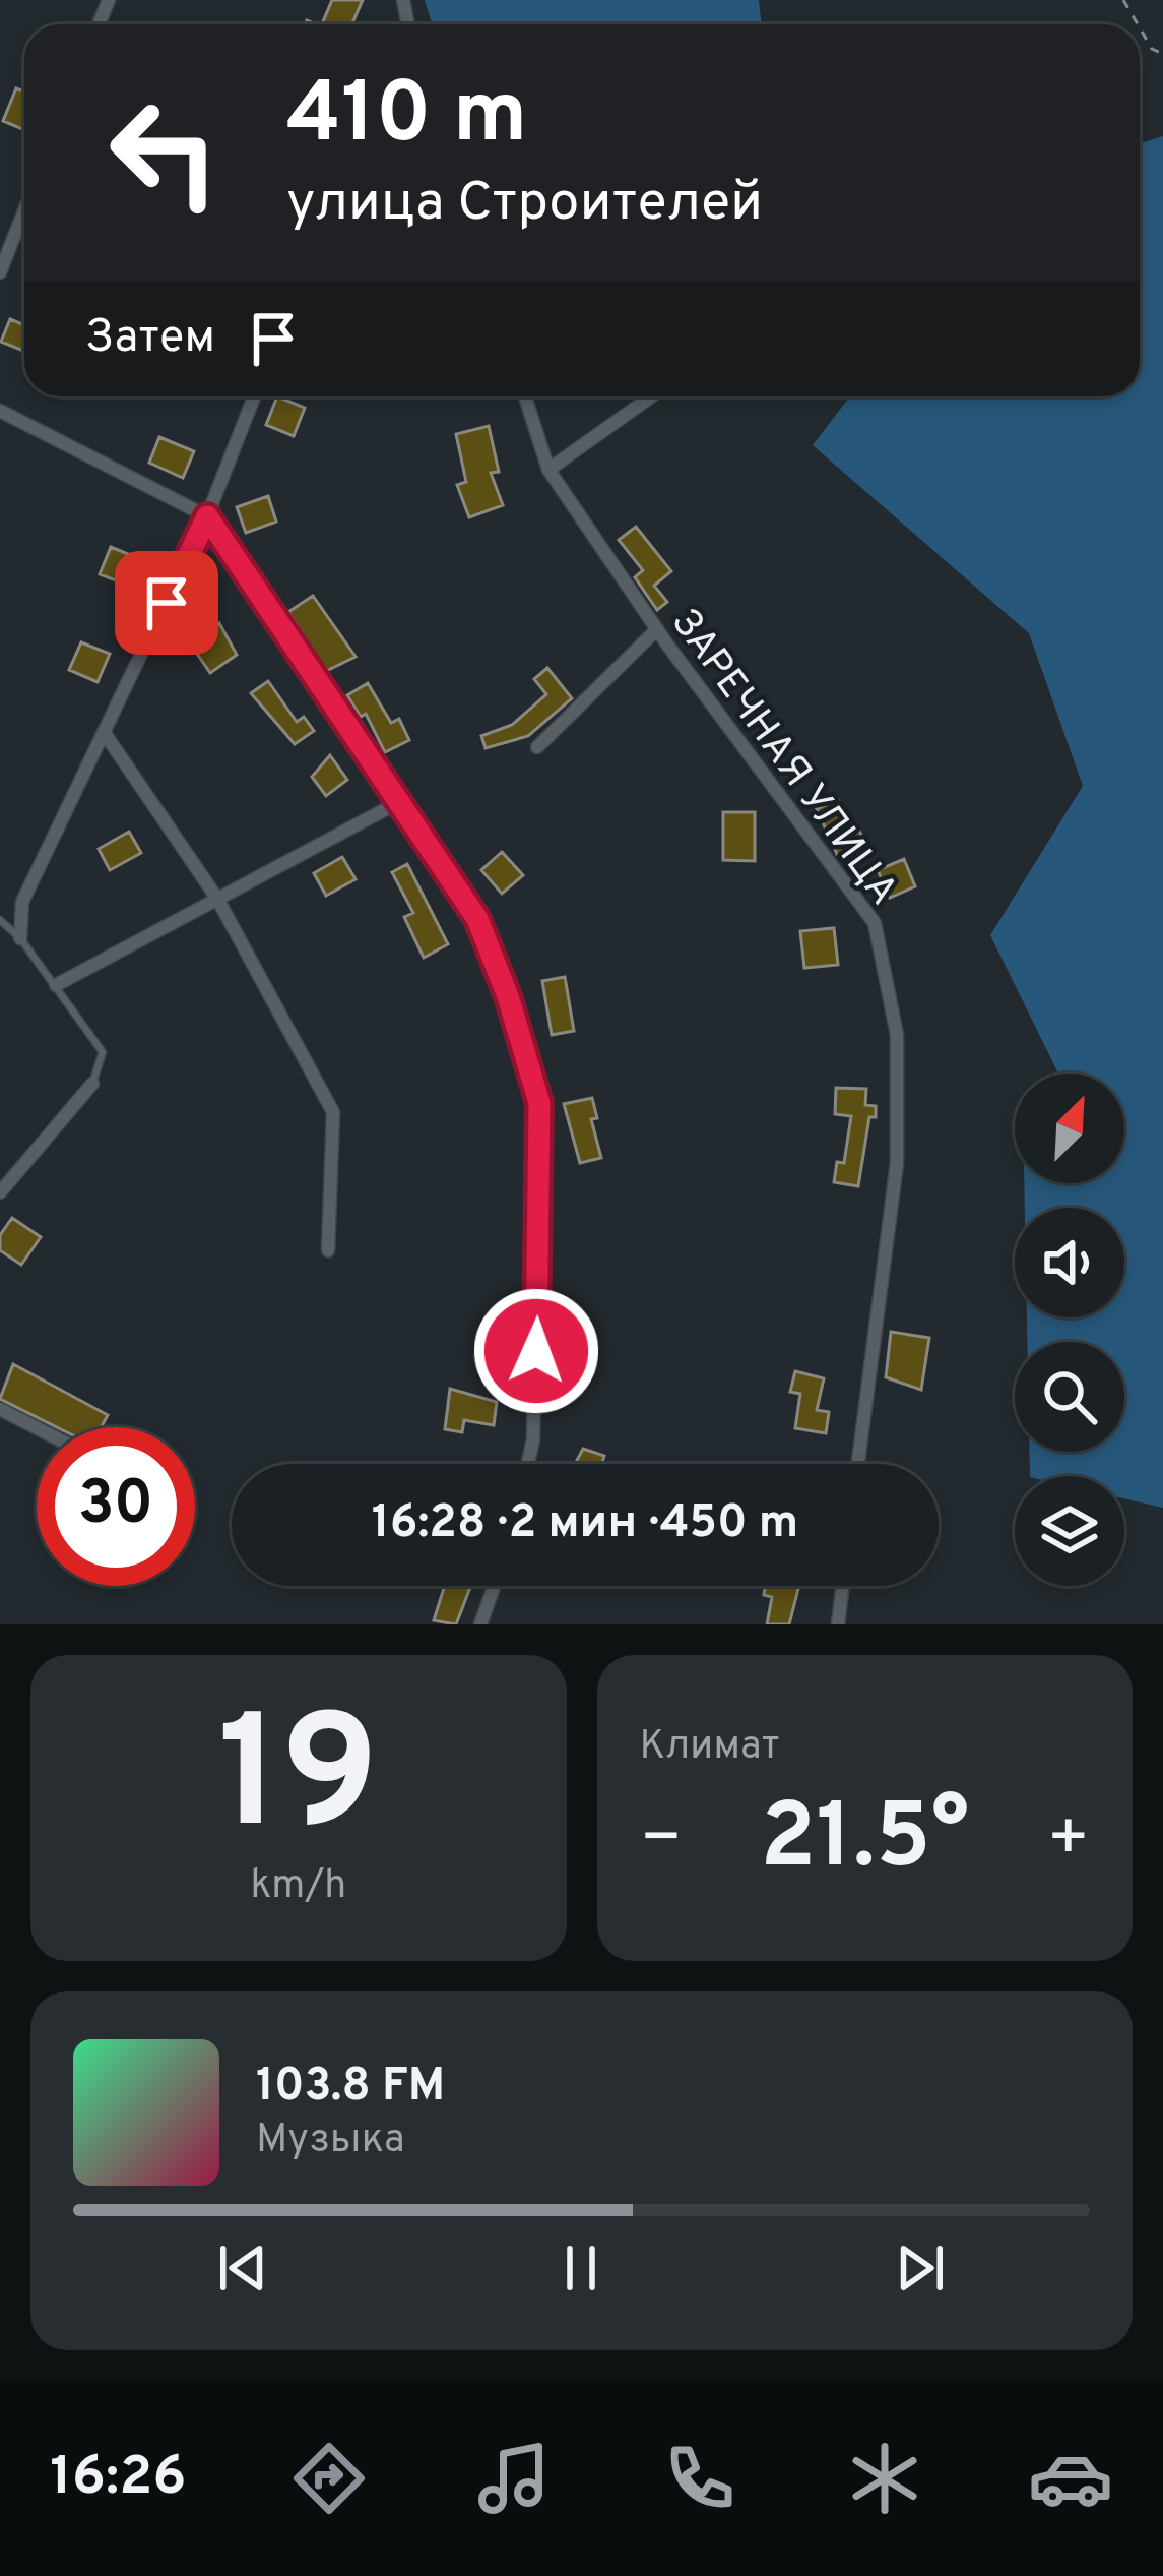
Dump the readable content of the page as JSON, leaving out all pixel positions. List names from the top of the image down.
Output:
{
  "streets": {
    "street": ["ЗАРЕЧНАЯ УЛИЦА"]
  },
  "north": "top right",
  "page": {
    "turn": ["410 m", "улица Строителей"],
    "then": "Затем",
    "limit": "30",
    "trip": "16:28 · 2 мин · 450 m",
    "tile": [
      ["19", "km/h"],
      "Климат"
    ],
    "heat": ["−", "21.5°", "+"],
    "song": ["103.8 FM", "Музыка"],
    "tabs": "16:26"
  }
}
